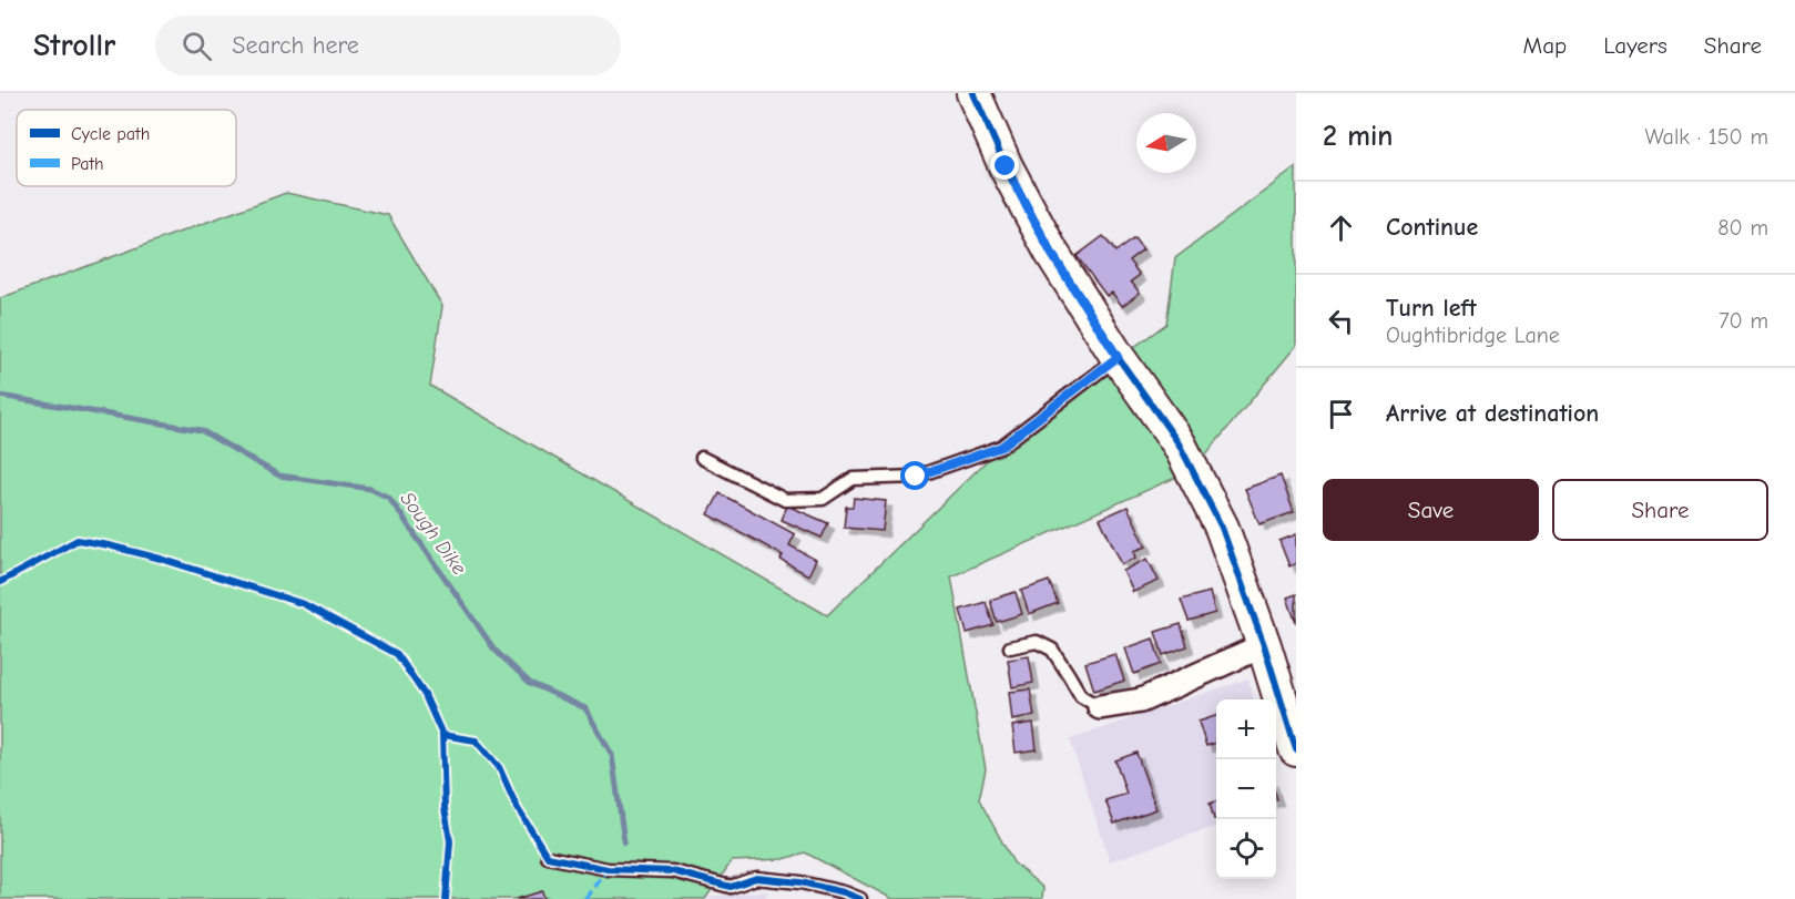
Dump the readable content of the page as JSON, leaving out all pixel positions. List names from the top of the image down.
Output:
{
  "water": ["Sough Dike"],
  "legend": ["Cycle path", "Path"],
  "north": "left",
  "page": {
    "header": "Strollr",
    "search": "Search here",
    "nav": ["Map", "Layers", "Share"],
    "heading": ["2 min", "Walk · 150 m"],
    "list": [
      ["Continue", "80 m"],
      ["Turn left", "Oughtibridge Lane", "70 m"],
      "Arrive at destination"
    ],
    "buttons": ["Save", "Share"],
    "map_buttons": ["+", "−"]
  }
}
